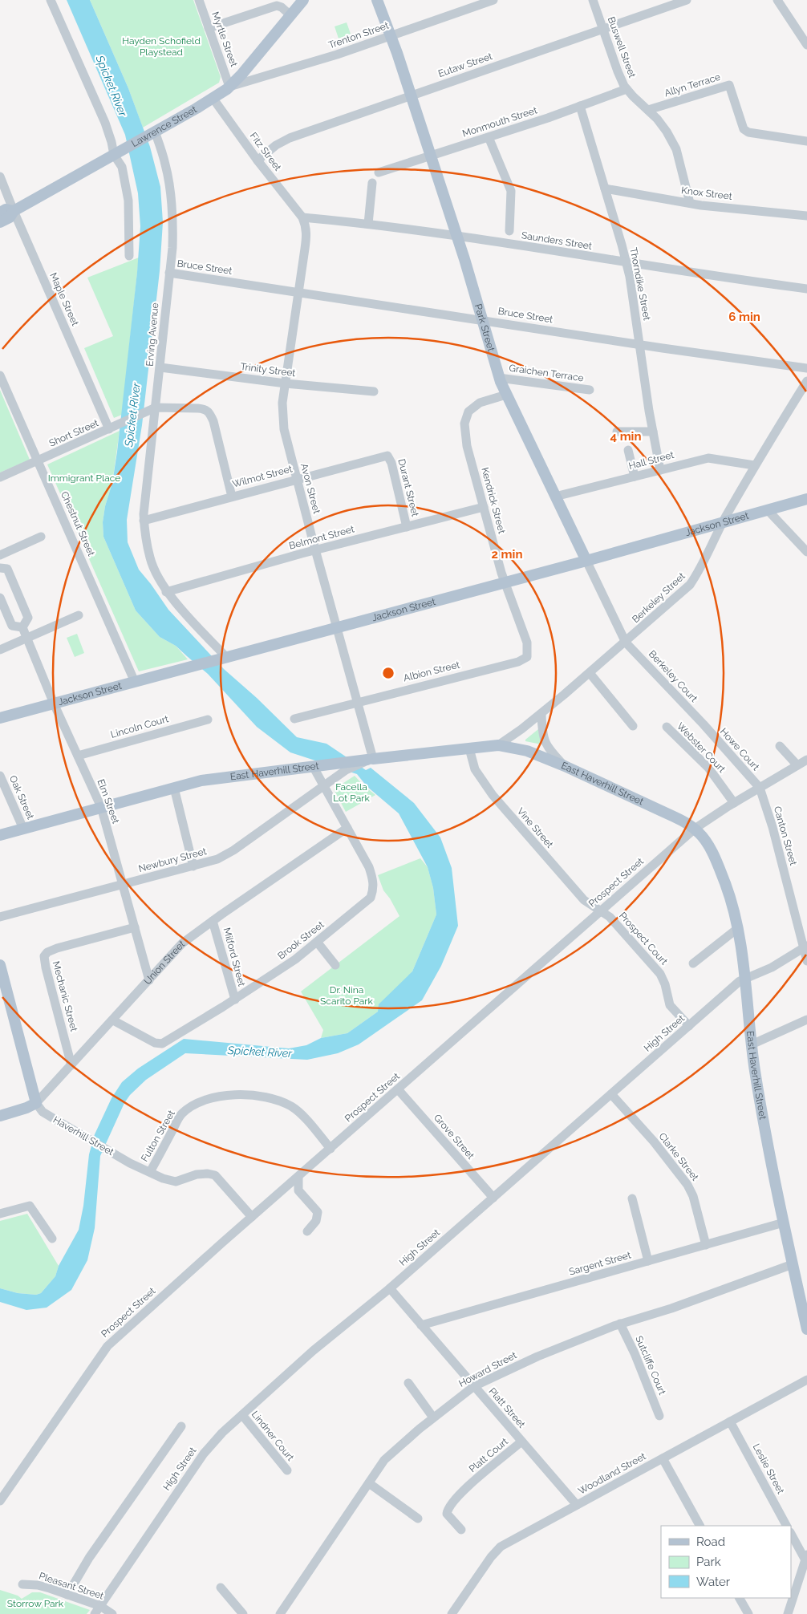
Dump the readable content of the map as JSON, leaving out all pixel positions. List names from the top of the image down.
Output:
{
  "streets": {
    "main road": [
      "Lawrence Street",
      "Park Street",
      "Jackson Street",
      "East Haverhill Street",
      "Union Street"
    ],
    "street": [
      "Trenton Street",
      "Myrtle Street",
      "Buswell Street",
      "Eutaw Street",
      "Allyn Terrace",
      "Monmouth Street",
      "Fitz Street",
      "Knox Street",
      "Saunders Street",
      "Bruce Street",
      "Thorndike Street",
      "Maple Street",
      "Erving Avenue",
      "Trinity Street",
      "Graichen Terrace",
      "Short Street",
      "Hall Street",
      "Wilmot Street",
      "Durant Street",
      "Avon Street",
      "Kendrick Street",
      "Chestnut Street",
      "Belmont Street",
      "Berkeley Street",
      "Albion Street",
      "Berkeley Court",
      "Lincoln Court",
      "Webster Court",
      "Howe Court",
      "Oak Street",
      "Elm Street",
      "Vine Street",
      "Canton Street",
      "Newbury Street",
      "Prospect Street",
      "Prospect Court",
      "Brook Street",
      "Milford Street",
      "Mechanic Street",
      "High Street",
      "Haverhill Street",
      "Fulton Street",
      "Grove Street",
      "Clarke Street",
      "Sargent Street",
      "Sutcliffe Court",
      "Howard Street",
      "Platt Street",
      "Lindner Court",
      "Platt Court",
      "Leslie Street",
      "Woodland Street",
      "Pleasant Street"
    ]
  },
  "crossings": [
    ["Trenton Street", "Myrtle Street"],
    ["Trenton Street", "Lawrence Street"],
    ["Trenton Street", "Park Street"],
    ["Myrtle Street", "Lawrence Street"],
    ["Buswell Street", "Eutaw Street"],
    ["Buswell Street", "Allyn Terrace"],
    ["Buswell Street", "Monmouth Street"],
    ["Buswell Street", "Knox Street"],
    ["Eutaw Street", "Fitz Street"],
    ["Eutaw Street", "Park Street"],
    ["Monmouth Street", "Thorndike Street"],
    ["Monmouth Street", "Park Street"],
    ["Lawrence Street", "Fitz Street"],
    ["Lawrence Street", "Maple Street"],
    ["Lawrence Street", "Erving Avenue"],
    ["Fitz Street", "Saunders Street"],
    ["Fitz Street", "Avon Street"],
    ["Knox Street", "Thorndike Street"],
    ["Saunders Street", "Thorndike Street"],
    ["Saunders Street", "Park Street"],
    ["Saunders Street", "Avon Street"],
    ["Bruce Street", "Thorndike Street"],
    ["Bruce Street", "Park Street"],
    ["Bruce Street", "Erving Avenue"],
    ["Bruce Street", "Avon Street"],
    ["Thorndike Street", "Hall Street"],
    ["Maple Street", "Short Street"],
    ["Park Street", "Graichen Terrace"],
    ["Park Street", "Hall Street"],
    ["Park Street", "Kendrick Street"],
    ["Park Street", "Jackson Street"],
    ["Park Street", "Berkeley Street"],
    ["Park Street", "Berkeley Court"],
    ["Erving Avenue", "Trinity Street"],
    ["Erving Avenue", "Short Street"],
    ["Erving Avenue", "Wilmot Street"],
    ["Erving Avenue", "Jackson Street"],
    ["Erving Avenue", "Belmont Street"],
    ["Trinity Street", "Avon Street"],
    ["Short Street", "Chestnut Street"],
    ["Hall Street", "Berkeley Street"],
    ["Wilmot Street", "Durant Street"],
    ["Wilmot Street", "Avon Street"],
    ["Durant Street", "Belmont Street"],
    ["Avon Street", "Jackson Street"],
    ["Avon Street", "Belmont Street"],
    ["Avon Street", "Albion Street"],
    ["Avon Street", "East Haverhill Street"],
    ["Avon Street", "Newbury Street"],
    ["Kendrick Street", "Jackson Street"],
    ["Kendrick Street", "Belmont Street"],
    ["Kendrick Street", "Albion Street"],
    ["Chestnut Street", "Jackson Street"],
    ["Jackson Street", "Berkeley Street"],
    ["Jackson Street", "Elm Street"],
    ["Berkeley Street", "Berkeley Court"],
    ["Berkeley Street", "East Haverhill Street"],
    ["Berkeley Court", "Howe Court"],
    ["Lincoln Court", "Elm Street"],
    ["Webster Court", "Prospect Street"],
    ["Howe Court", "Canton Street"],
    ["Howe Court", "Prospect Street"],
    ["East Haverhill Street", "Oak Street"],
    ["East Haverhill Street", "Elm Street"],
    ["East Haverhill Street", "Vine Street"],
    ["East Haverhill Street", "Newbury Street"],
    ["East Haverhill Street", "Prospect Street"],
    ["East Haverhill Street", "Brook Street"],
    ["East Haverhill Street", "High Street"],
    ["East Haverhill Street", "Sargent Street"],
    ["East Haverhill Street", "Howard Street"],
    ["Elm Street", "Newbury Street"],
    ["Elm Street", "Union Street"],
    ["Elm Street", "Mechanic Street"],
    ["Vine Street", "Prospect Street"],
    ["Vine Street", "Prospect Court"],
    ["Canton Street", "Prospect Street"],
    ["Canton Street", "High Street"],
    ["Newbury Street", "Brook Street"],
    ["Prospect Street", "Prospect Court"],
    ["Prospect Street", "Haverhill Street"],
    ["Prospect Street", "Fulton Street"],
    ["Prospect Street", "Grove Street"],
    ["Prospect Court", "High Street"],
    ["Brook Street", "Milford Street"],
    ["Brook Street", "Union Street"],
    ["Milford Street", "Union Street"],
    ["Union Street", "Mechanic Street"],
    ["Union Street", "Haverhill Street"],
    ["High Street", "Grove Street"],
    ["High Street", "Clarke Street"],
    ["High Street", "Platt Street"],
    ["High Street", "Lindner Court"],
    ["High Street", "Pleasant Street"],
    ["Haverhill Street", "Fulton Street"],
    ["Clarke Street", "Sargent Street"],
    ["Sargent Street", "Platt Street"],
    ["Sutcliffe Court", "Howard Street"],
    ["Howard Street", "Platt Street"],
    ["Platt Street", "Platt Court"],
    ["Platt Street", "Woodland Street"],
    ["Leslie Street", "Woodland Street"]
  ],
  "water": ["Spicket River"],
  "parks": [
    "Hayden Schofield Playstead",
    "Immigrant Place",
    "Facella Lot Park",
    "Dr. Nina Scarito Park",
    "Storrow Park"
  ],
  "legend": ["Road", "Park", "Water"],
  "rings": ["6 min", "4 min", "2 min"]
}
